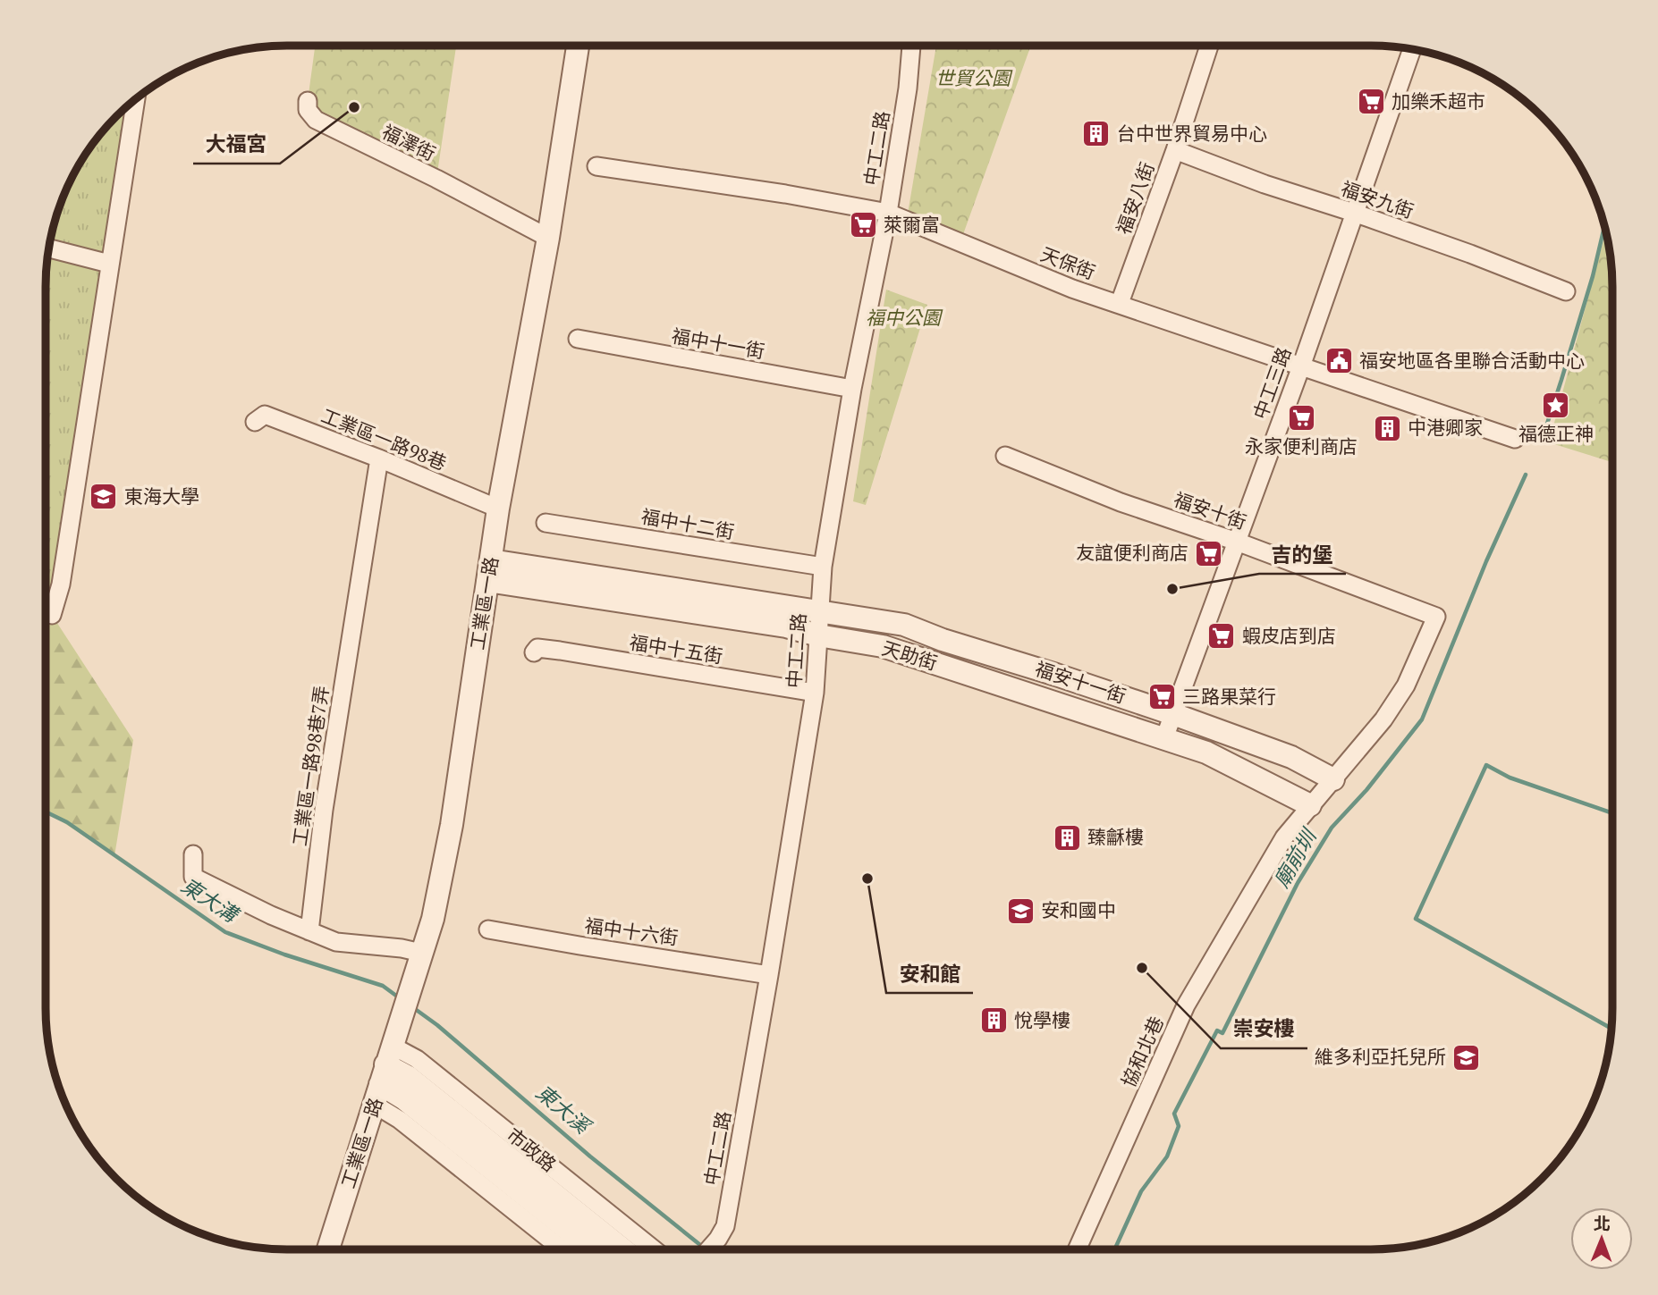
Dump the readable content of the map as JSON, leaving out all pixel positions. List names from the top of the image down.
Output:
{
  "streets": {
    "street": [
      "福澤街",
      "中工二路",
      "福安八街",
      "福安九街",
      "天保街",
      "福中十一街",
      "中工三路",
      "工業區一路98巷",
      "福安十街",
      "福中十二街",
      "工業區一路",
      "福中十五街",
      "天助街",
      "福安十一街",
      "工業區一路98巷7弄",
      "福中十六街",
      "協和北巷",
      "市政路"
    ]
  },
  "crossings": [
    ["福澤街", "工業區一路"],
    ["中工二路", "天保街"],
    ["中工二路", "福中十一街"],
    ["中工二路", "福中十二街"],
    ["中工二路", "福中十五街"],
    ["中工二路", "天助街"],
    ["中工二路", "福安十一街"],
    ["中工二路", "福中十六街"],
    ["福安八街", "福安九街"],
    ["福安八街", "天保街"],
    ["福安九街", "中工三路"],
    ["天保街", "中工三路"],
    ["中工三路", "福安十街"],
    ["中工三路", "天助街"],
    ["中工三路", "福安十一街"],
    ["工業區一路98巷", "工業區一路"],
    ["工業區一路98巷", "工業區一路98巷7弄"],
    ["福安十街", "協和北巷"],
    ["工業區一路", "天助街"],
    ["工業區一路", "市政路"],
    ["天助街", "協和北巷"],
    ["福安十一街", "協和北巷"]
  ],
  "water": ["廟前圳", "東大溝", "東大溪"],
  "parks": ["世貿公園", "福中公園"],
  "places": {
    "supermarket": [
      "加樂禾超市",
      "萊爾富",
      "永家便利商店",
      "友誼便利商店",
      "蝦皮店到店",
      "三路果菜行"
    ],
    "other": [
      "大福宮",
      "吉的堡",
      "安和館",
      "崇安樓"
    ],
    "building": [
      "台中世界貿易中心",
      "中港卿家",
      "臻龢樓",
      "悅學樓"
    ],
    "public building": ["福安地區各里聯合活動中心"],
    "place": ["福德正神"],
    "school or university": ["東海大學", "安和國中", "維多利亞托兒所"]
  },
  "north": "top"
}
